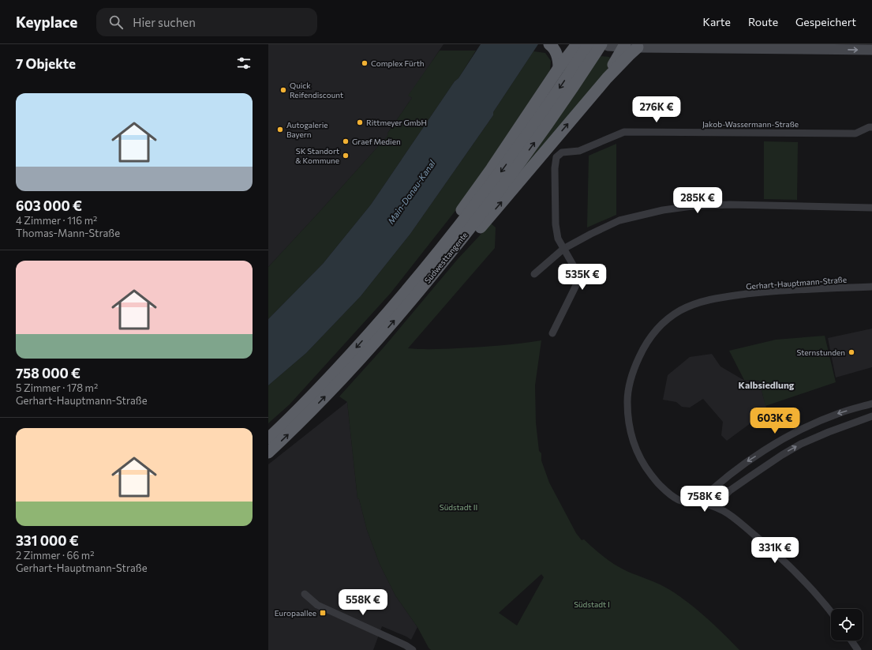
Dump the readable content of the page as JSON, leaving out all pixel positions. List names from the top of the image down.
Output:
{
  "streets": {
    "highway": ["Südwesttangente"],
    "street": ["Jakob-Wassermann-Straße", "Gerhart-Hauptmann-Straße"]
  },
  "districts": ["Kalbsiedlung"],
  "water": ["Main-Donau-Kanal"],
  "parks": ["Südstadt II", "Südstadt I"],
  "places": {
    "other": [
      "Complex Fürth",
      "Quick Reifendiscount",
      "Rittmeyer GmbH",
      "Autogalerie Bayern",
      "Graef Medien",
      "SK Standort & Kommune",
      "Sternstunden"
    ],
    "transit": ["Europaallee"]
  },
  "page": {
    "header": "Keyplace",
    "search": "Hier suchen",
    "nav": ["Karte", "Route", "Gespeichert"],
    "heading": "7 Objekte",
    "list": [
      {
        "name": "603 000 €",
        "note": "4 Zimmer · 116 m² · Thomas-Mann-Straße"
      },
      {
        "name": "758 000 €",
        "note": "5 Zimmer · 178 m² · Gerhart-Hauptmann-Straße"
      },
      {
        "name": "331 000 €",
        "note": "2 Zimmer · 66 m² · Gerhart-Hauptmann-Straße"
      }
    ],
    "price": [
      "276K €",
      "285K €",
      "535K €",
      "603K €",
      "758K €",
      "331K €",
      "558K €"
    ]
  }
}
